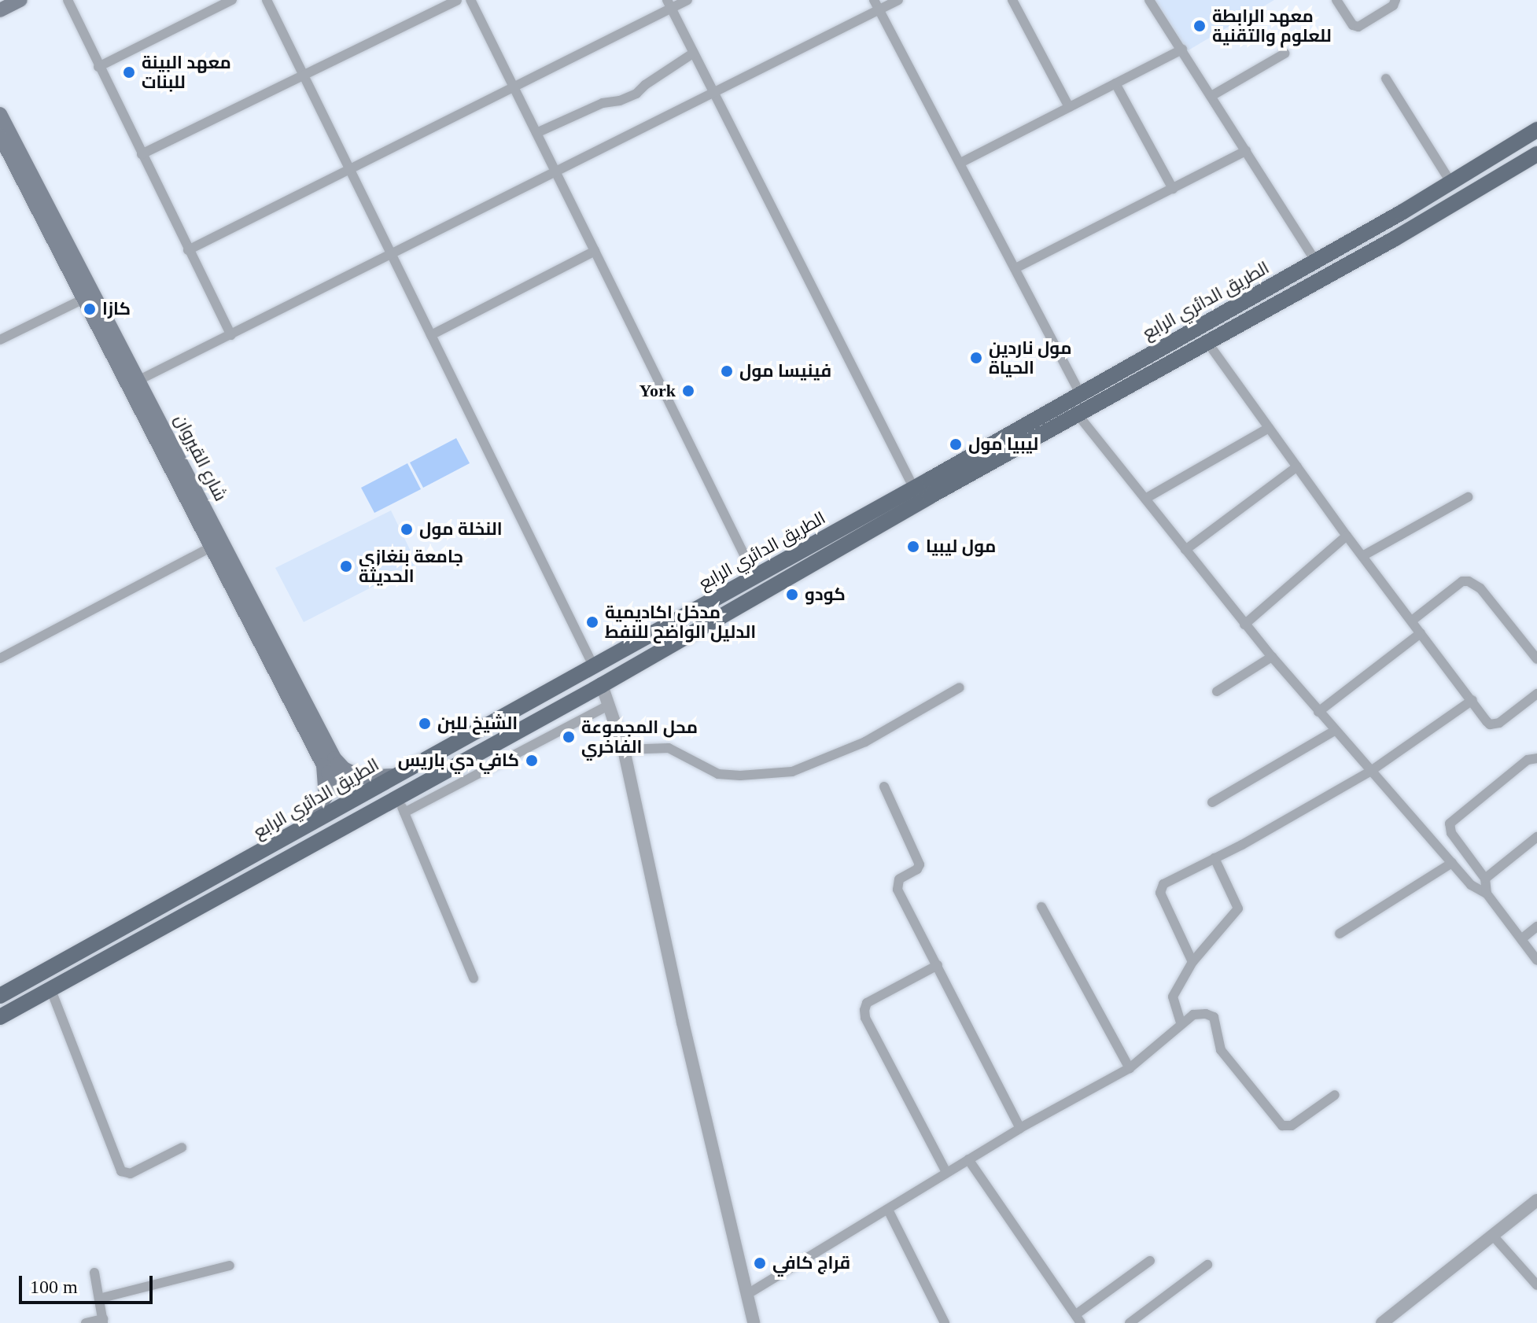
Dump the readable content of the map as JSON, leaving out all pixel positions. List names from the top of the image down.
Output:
{
  "streets": {
    "main road": ["الطريق الدائري الرابع", "شارع القيروان"]
  },
  "crossings": [
    ["الطريق الدائري الرابع", "شارع القيروان"]
  ],
  "places": [
    "معهد الرابطة للعلوم والتقنية",
    "معهد البينة للبنات",
    "كازا",
    "مول ناردين الحياة",
    "فينيسا مول",
    "York",
    "ليبيا مول",
    "النخلة مول",
    "مول ليبيا",
    "جامعة بنغازي الحديثة",
    "كودو",
    "مدخل اكاديمية الدليل الواضح للنفط",
    "الشيخ للبن",
    "محل المجموعة الفاخري",
    "كافي دي باريس",
    "قراج كافي"
  ],
  "scale_bar": "100 m"
}
